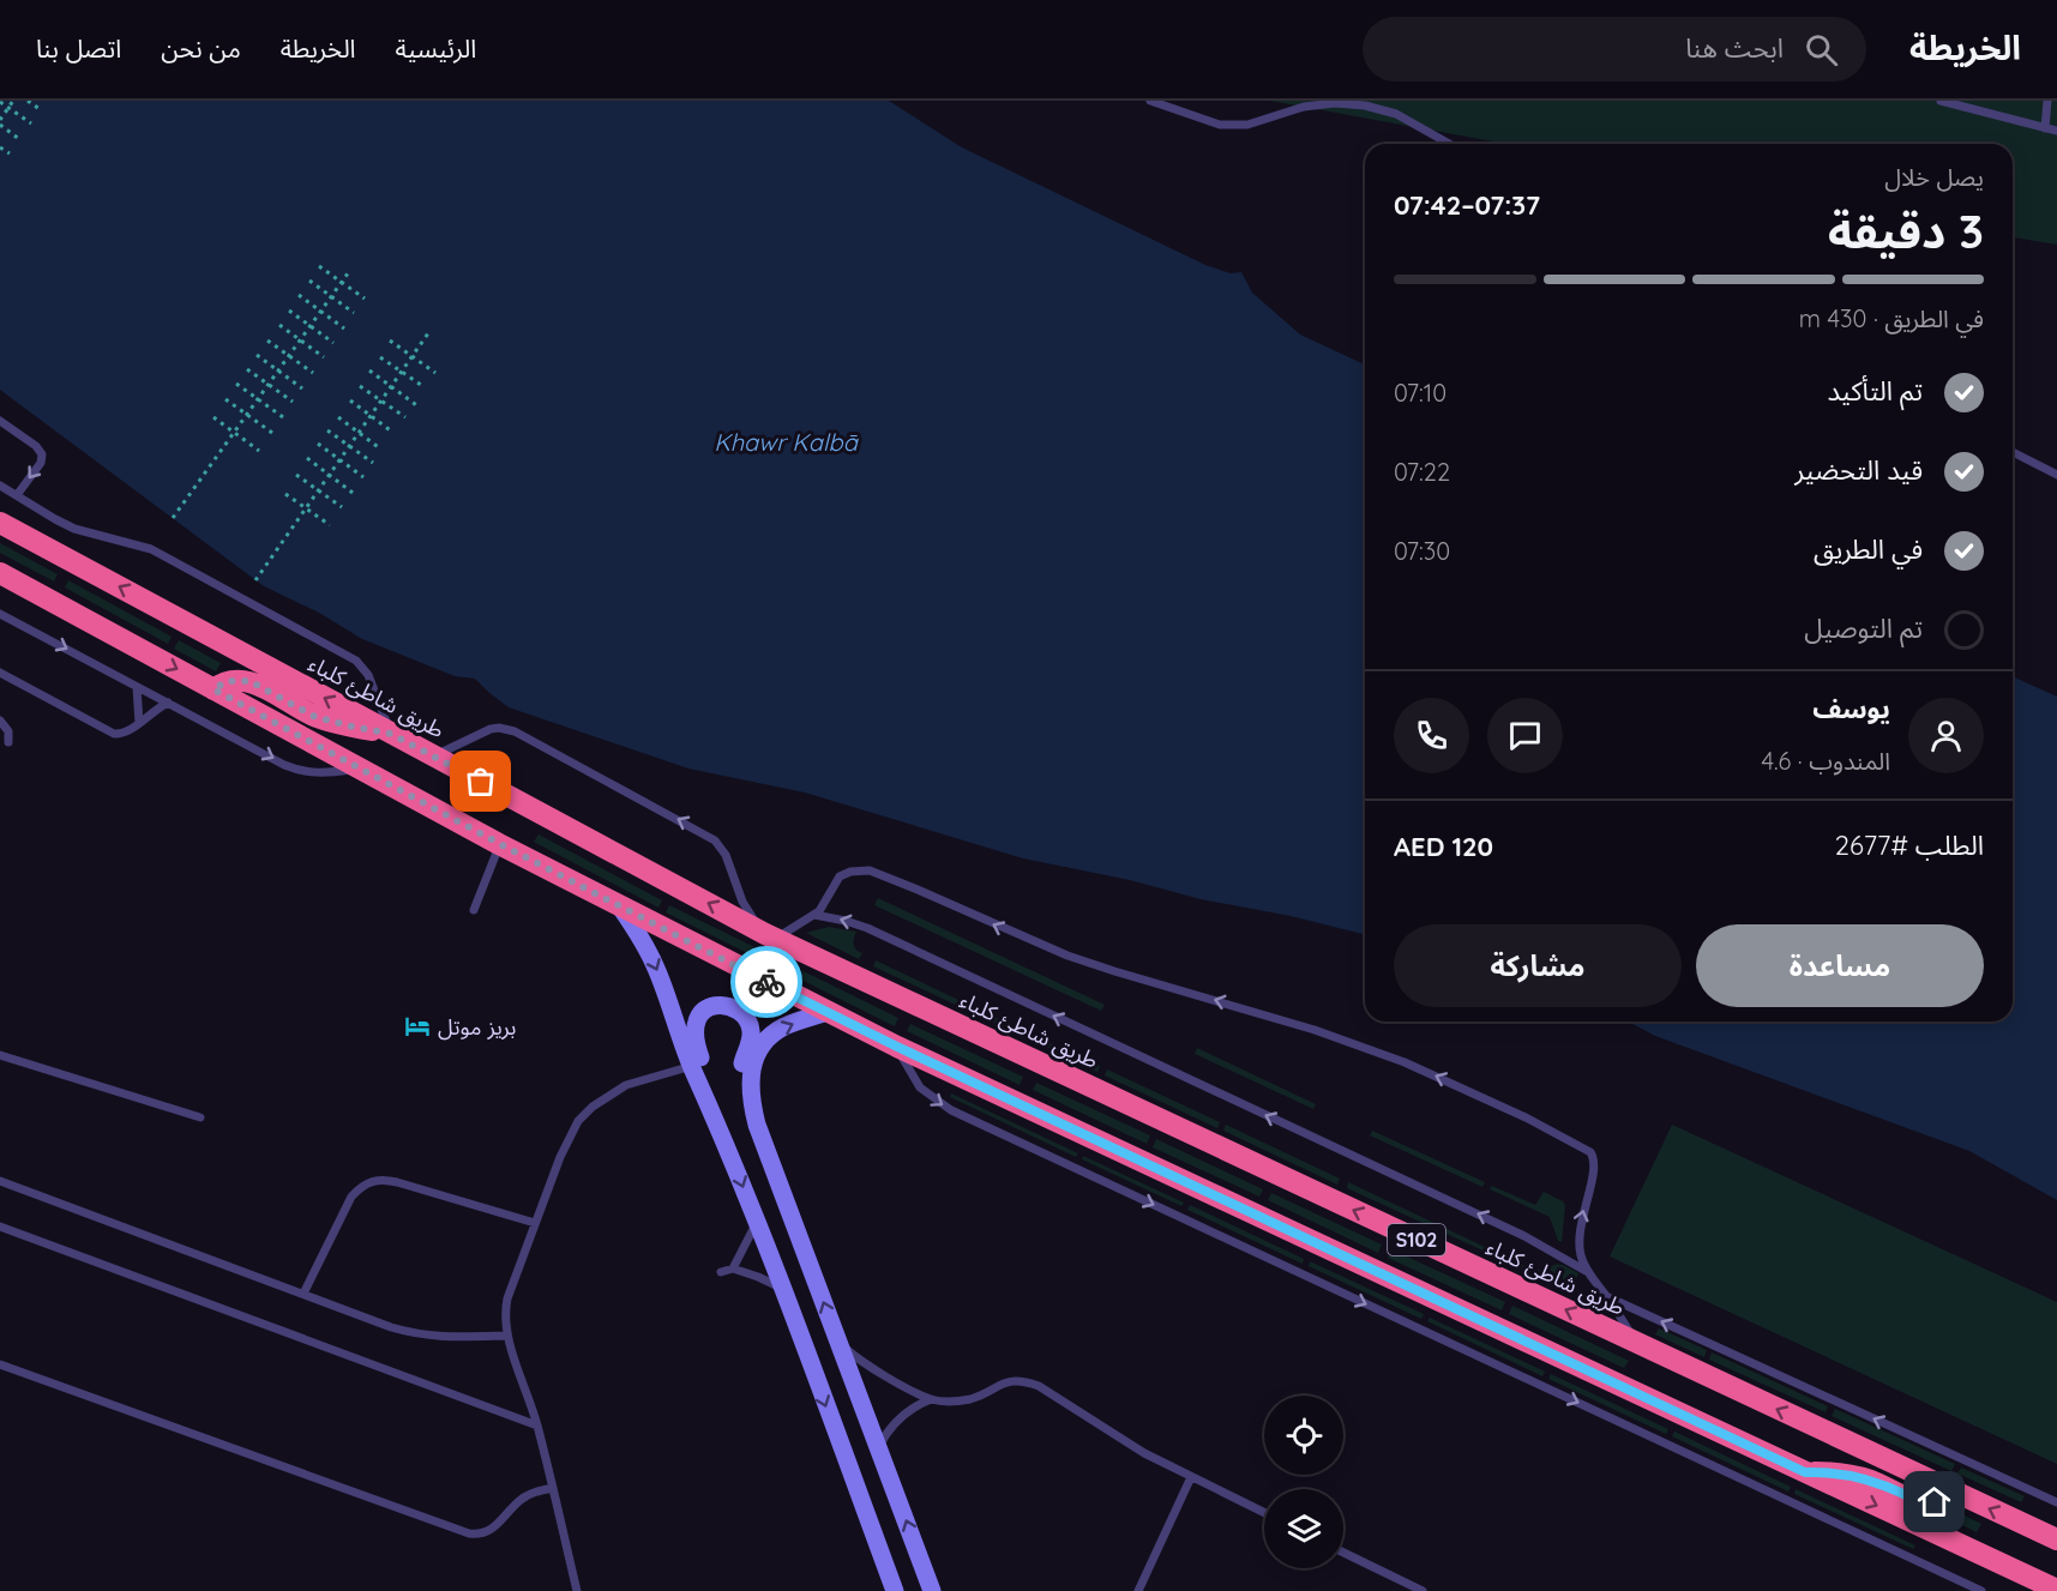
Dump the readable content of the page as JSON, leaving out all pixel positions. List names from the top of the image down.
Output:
{
  "streets": {
    "highway": ["طريق شاطئ كلباء", "S102"]
  },
  "water": ["Khawr Kalbā"],
  "places": {
    "hotel": ["بريز موتل"]
  },
  "page": {
    "header": "الخريطة",
    "search": "ابحث هنا",
    "nav": [
      "الرئيسية",
      "الخريطة",
      "من نحن",
      "اتصل بنا"
    ],
    "heading": ["3 دقيقة", "يصل خلال", "07:37–07:42"],
    "panel": [
      "يوسف",
      "المندوب · 4.6",
      "الطلب #2677",
      "AED 120"
    ],
    "bar": "في الطريق · 430 m",
    "list": [
      ["تم التأكيد", "07:10"],
      ["قيد التحضير", "07:22"],
      ["في الطريق", "07:30"],
      "تم التوصيل"
    ],
    "buttons": ["مساعدة", "مشاركة"]
  }
}
